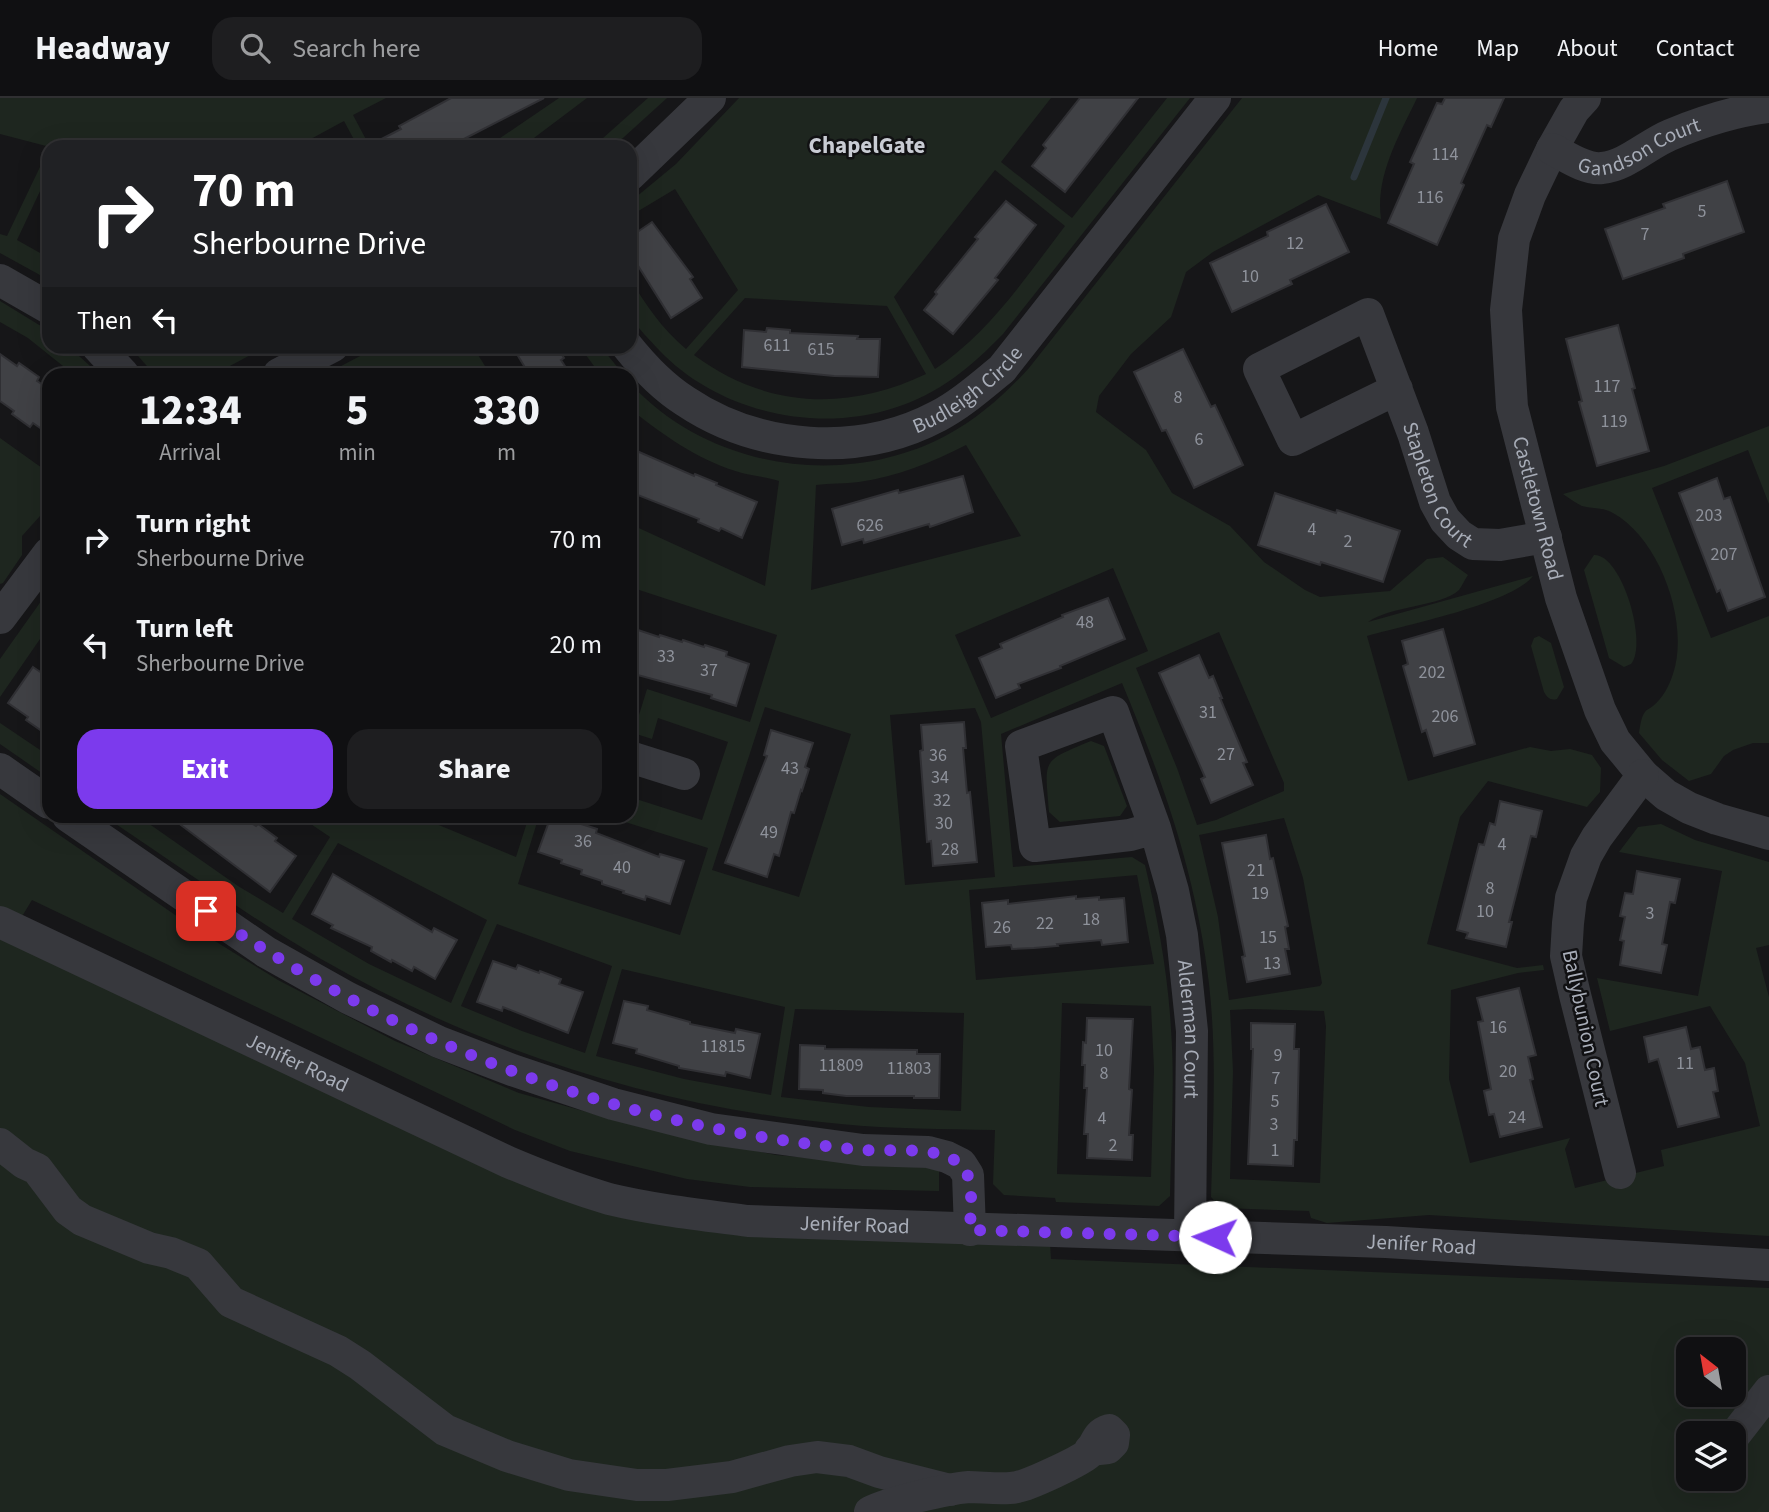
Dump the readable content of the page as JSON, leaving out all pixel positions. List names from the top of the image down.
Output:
{
  "streets": {
    "street": [
      "Gandson Court",
      "Budleigh Circle",
      "Stapleton Court",
      "Castletown Road",
      "Ballybunion Court",
      "Alderman Court",
      "Jenifer Road"
    ]
  },
  "crossings": [
    ["Gandson Court", "Castletown Road"],
    ["Stapleton Court", "Castletown Road"],
    ["Castletown Road", "Ballybunion Court"],
    ["Alderman Court", "Jenifer Road"]
  ],
  "districts": ["ChapelGate"],
  "house_numbers": [
    "114",
    "116",
    "5",
    "7",
    "12",
    "10",
    "611",
    "615",
    "117",
    "8",
    "119",
    "6",
    "203",
    "626",
    "4",
    "2",
    "207",
    "48",
    "33",
    "37",
    "202",
    "31",
    "206",
    "27",
    "36",
    "43",
    "34",
    "32",
    "30",
    "49",
    "36",
    "4",
    "28",
    "40",
    "21",
    "8",
    "19",
    "10",
    "3",
    "18",
    "22",
    "26",
    "15",
    "13",
    "16",
    "11815",
    "10",
    "9",
    "11",
    "11809",
    "11803",
    "20",
    "8",
    "7",
    "5",
    "24",
    "4",
    "3",
    "2",
    "1"
  ],
  "north": "top left",
  "page": {
    "header": "Headway",
    "search": "Search here",
    "nav": [
      "Home",
      "Map",
      "About",
      "Contact"
    ],
    "turn": ["70 m", "Sherbourne Drive"],
    "then": "Then",
    "eta": [
      "12:34",
      "Arrival",
      "5",
      "min",
      "330",
      "m"
    ],
    "list": [
      {
        "name": "Turn right",
        "note": "Sherbourne Drive",
        "value": "70 m"
      },
      {
        "name": "Turn left",
        "note": "Sherbourne Drive",
        "value": "20 m"
      }
    ],
    "buttons": ["Exit", "Share"]
  }
}
